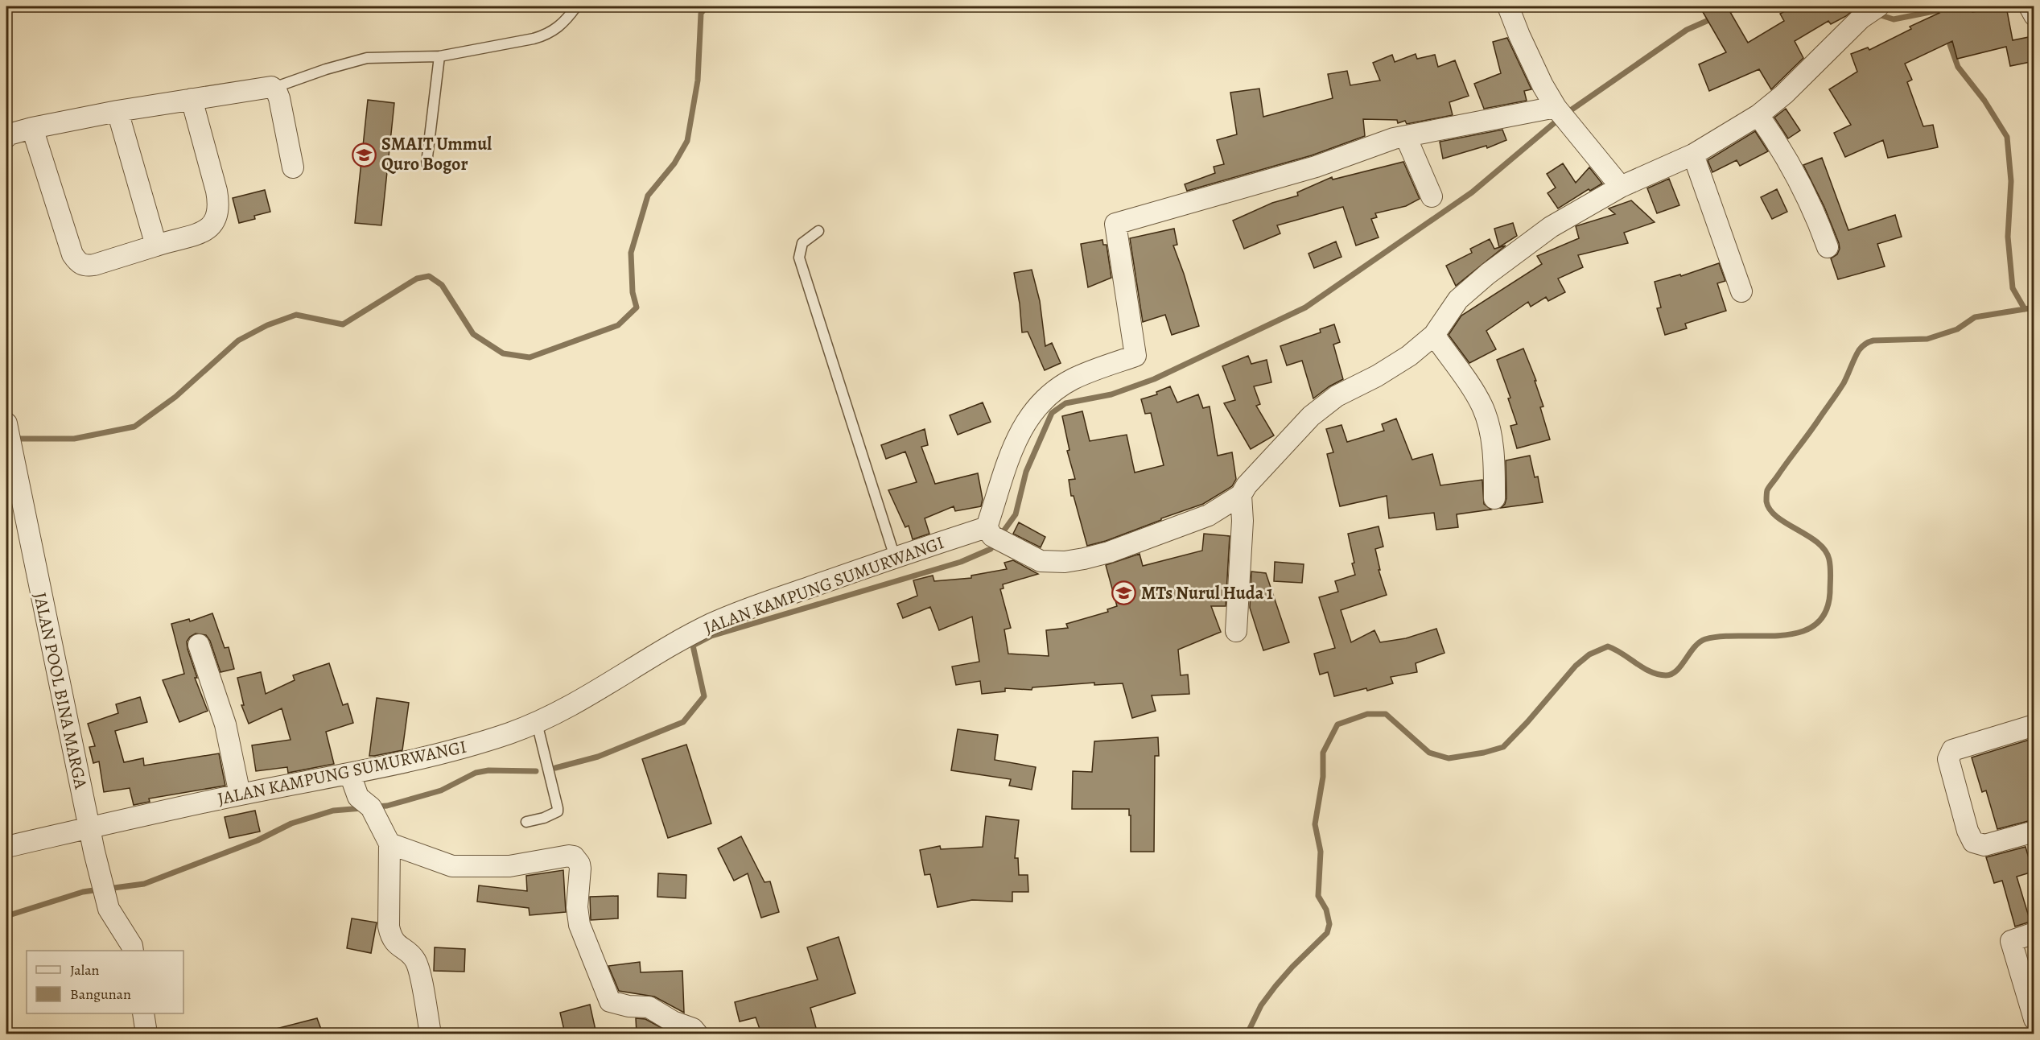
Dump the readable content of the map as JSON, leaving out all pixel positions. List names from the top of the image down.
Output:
{
  "streets": {
    "street": ["JALAN KAMPUNG SUMURWANGI", "JALAN POOL BINA MARGA"]
  },
  "crossings": [
    ["JALAN KAMPUNG SUMURWANGI", "JALAN POOL BINA MARGA"]
  ],
  "places": {
    "school or university": ["SMAIT Ummul Quro Bogor", "MTs Nurul Huda 1"]
  },
  "legend": ["Jalan", "Bangunan"]
}
